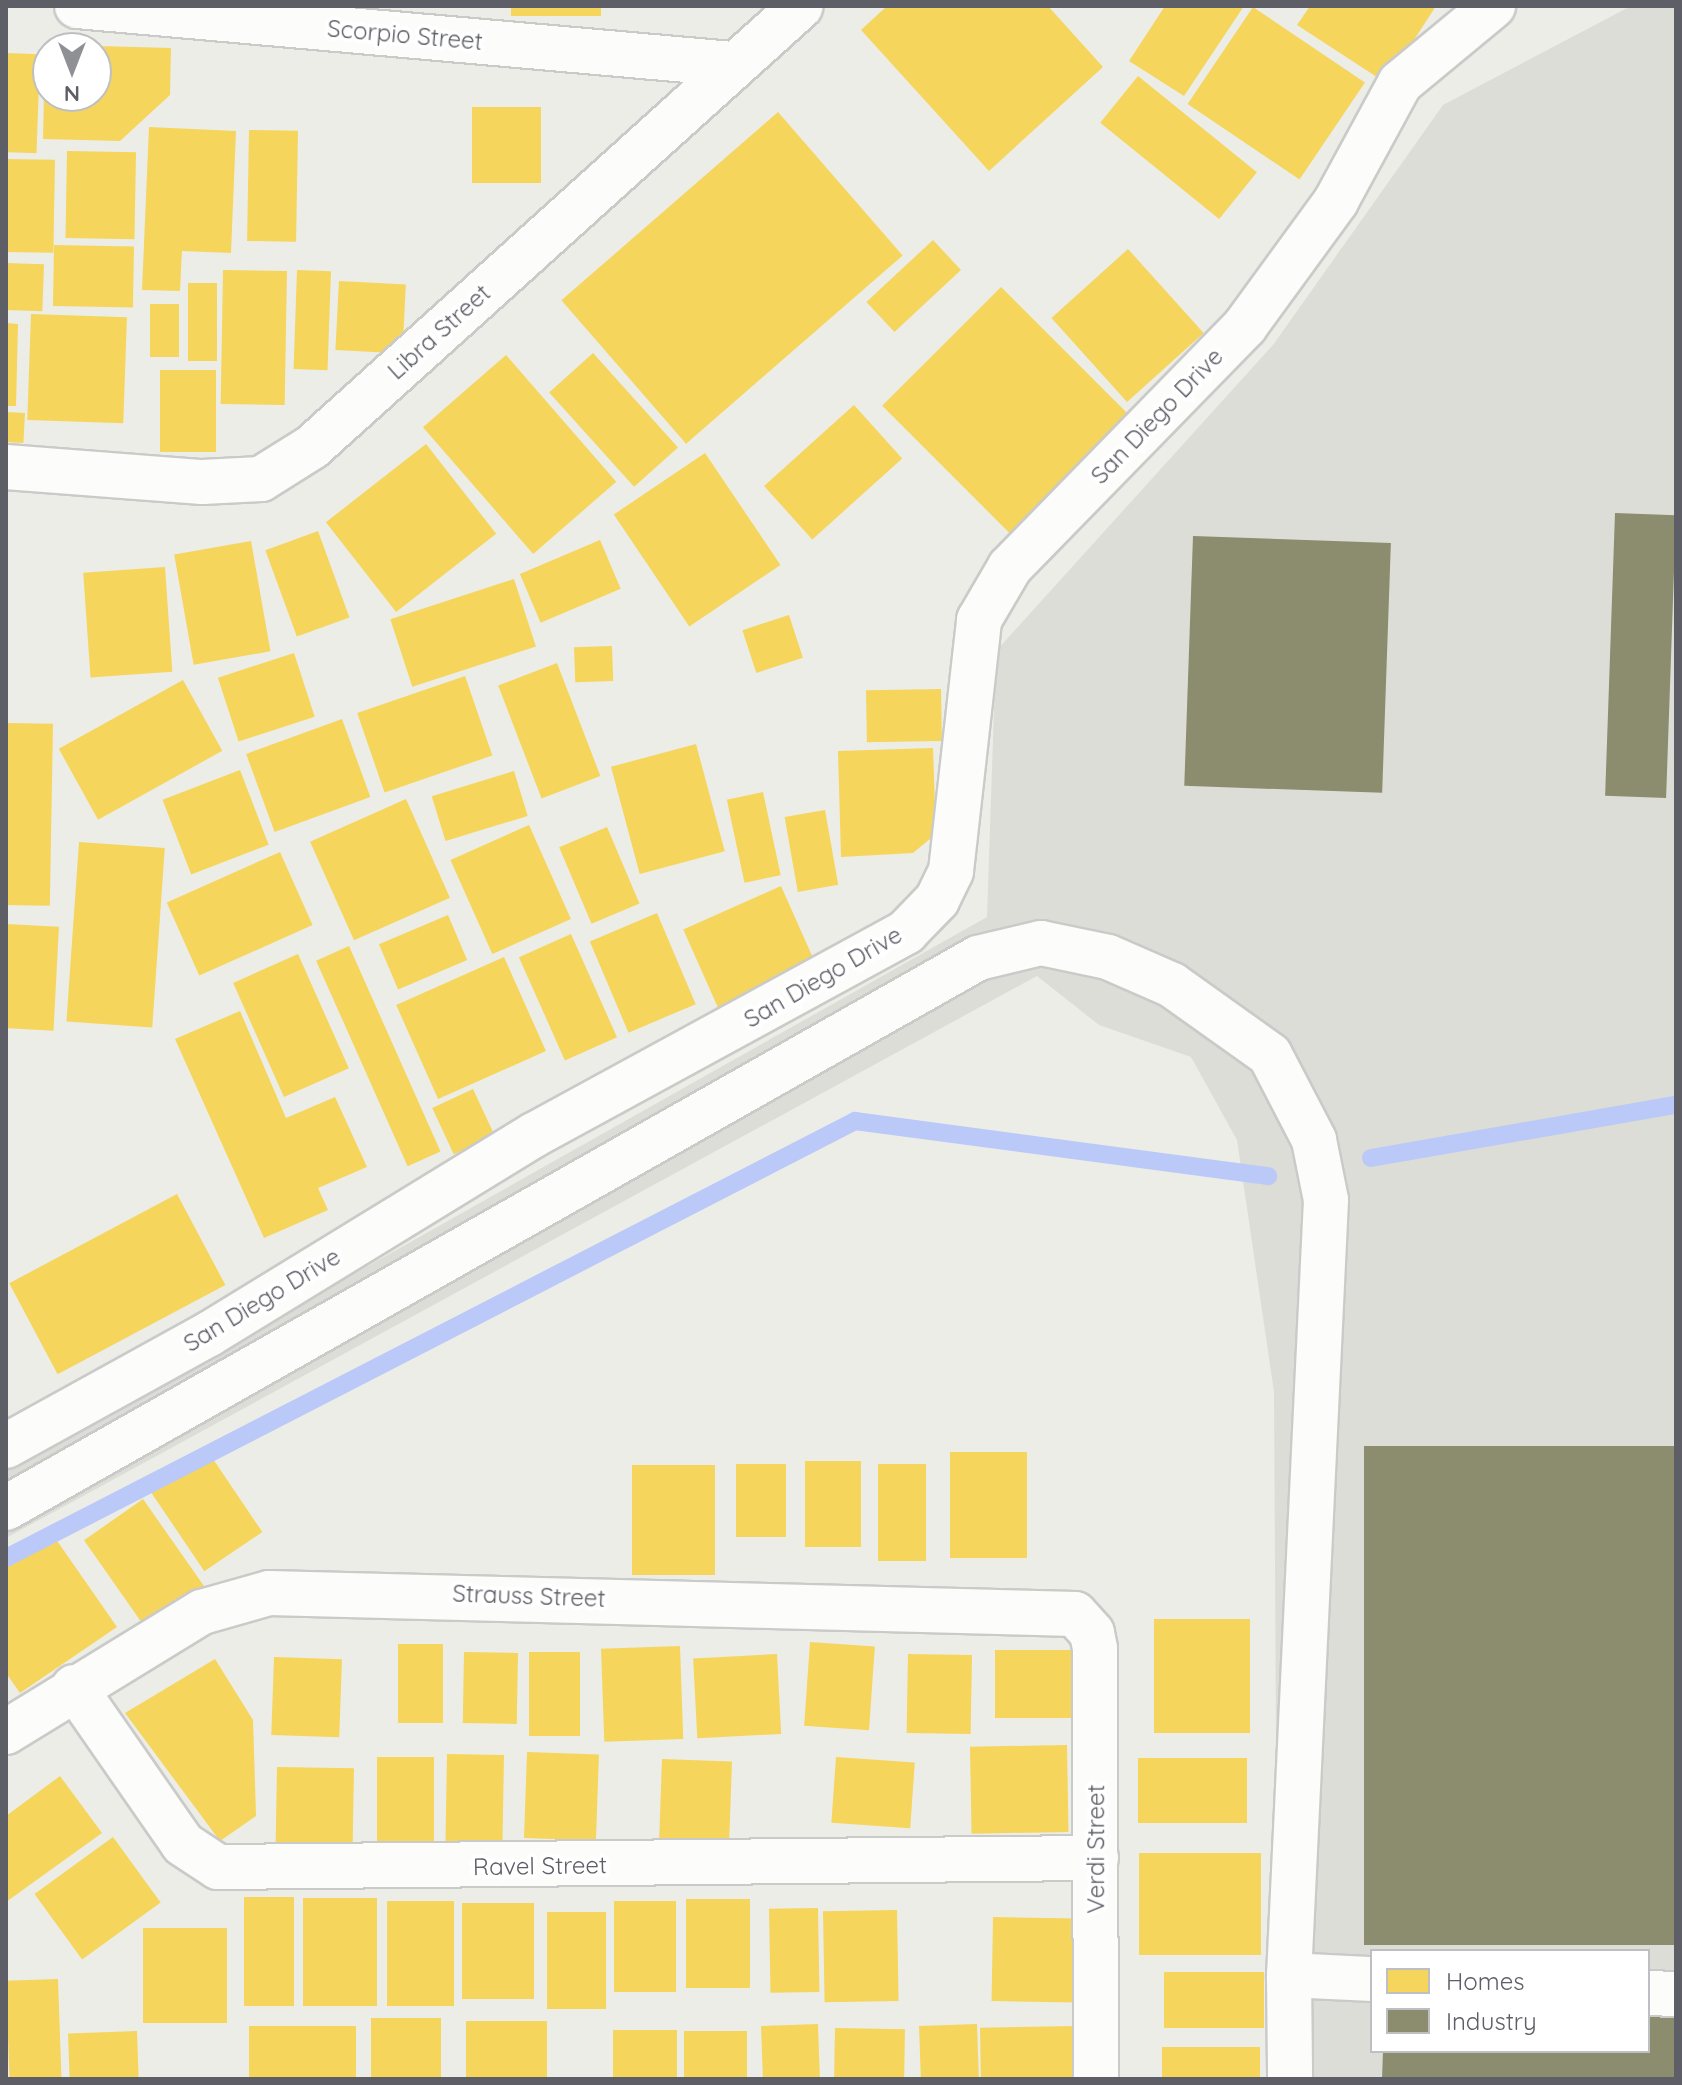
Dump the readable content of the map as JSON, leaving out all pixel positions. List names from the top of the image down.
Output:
{
  "streets": {
    "street": [
      "Scorpio Street",
      "Libra Street",
      "San Diego Drive",
      "Strauss Street",
      "Verdi Street",
      "Ravel Street"
    ]
  },
  "crossings": [
    ["Scorpio Street", "Libra Street"],
    ["Strauss Street", "Verdi Street"],
    ["Strauss Street", "Ravel Street"],
    ["Verdi Street", "Ravel Street"]
  ],
  "legend": ["Homes", "Industry"],
  "north": "bottom"
}
